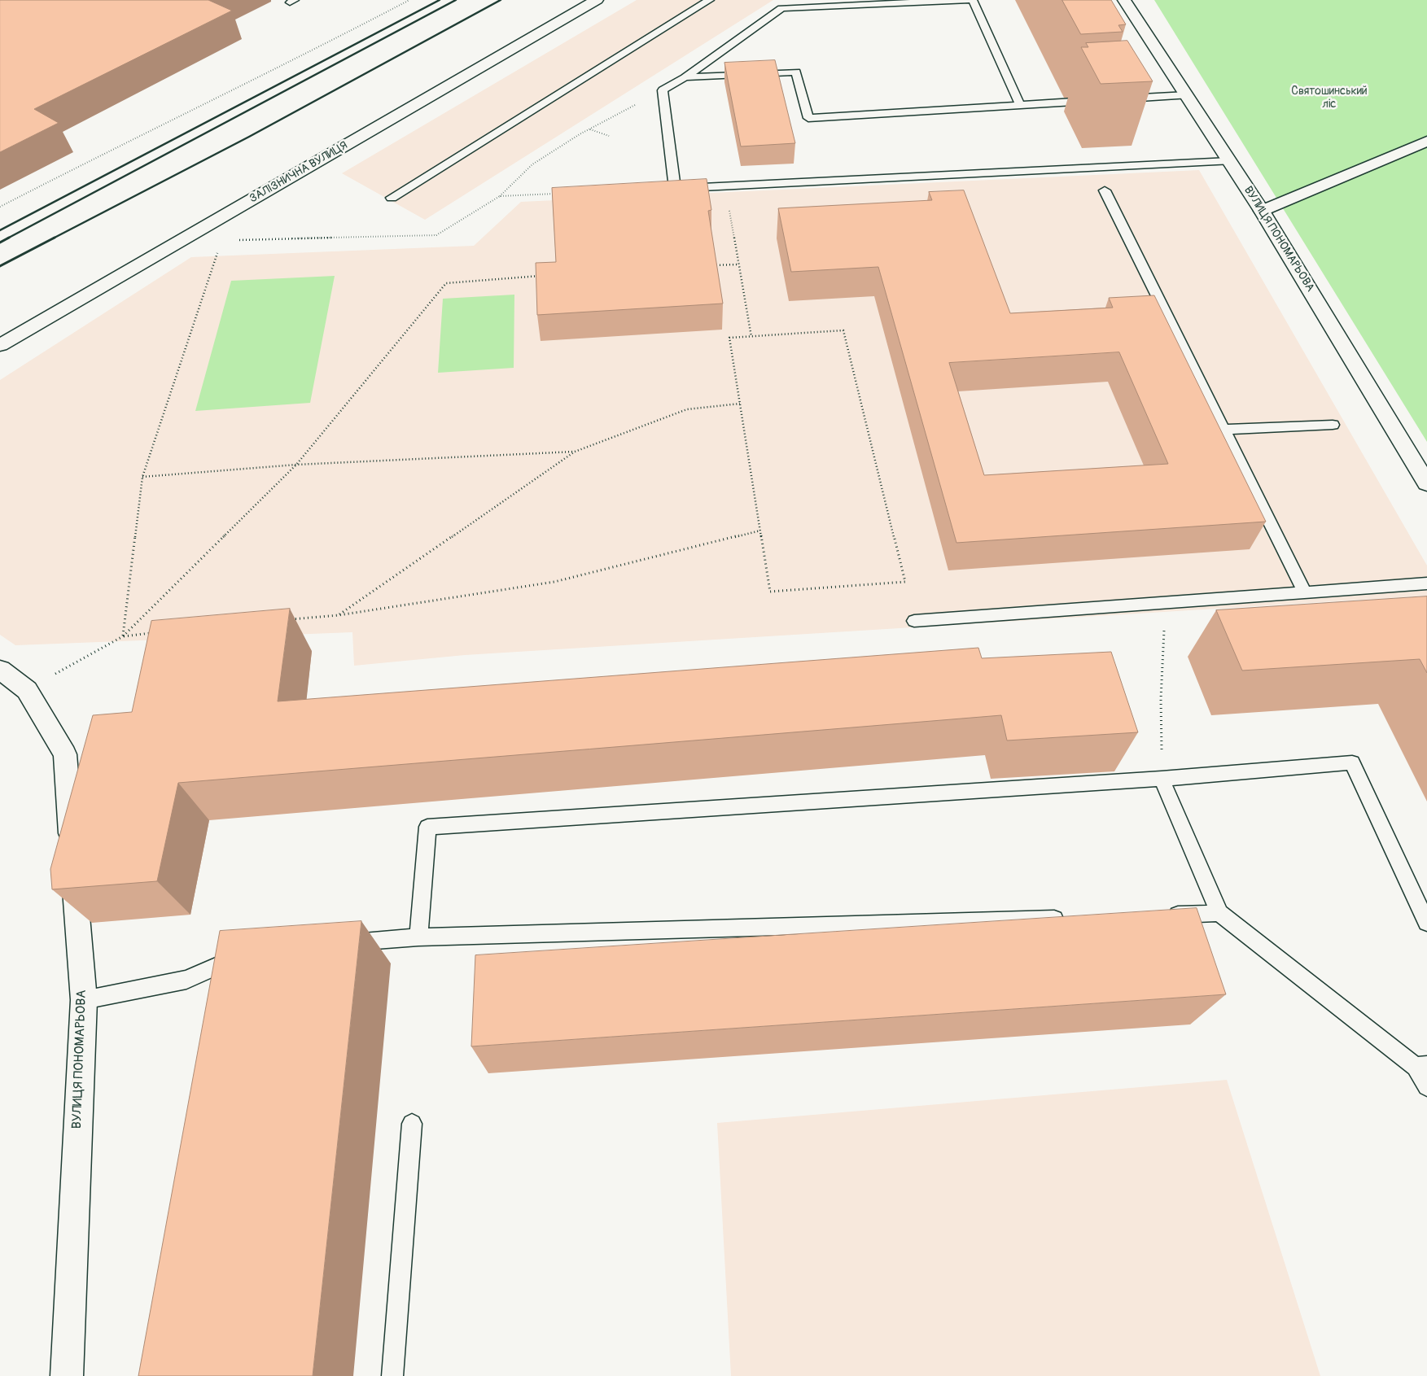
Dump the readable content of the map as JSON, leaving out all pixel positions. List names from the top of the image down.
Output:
{
  "streets": {
    "street": ["ЗАЛІЗНИЧНА ВУЛИЦЯ", "ВУЛИЦЯ ПОНОМАРЬОВА"]
  },
  "parks": ["Святошинський ліс"]
}
